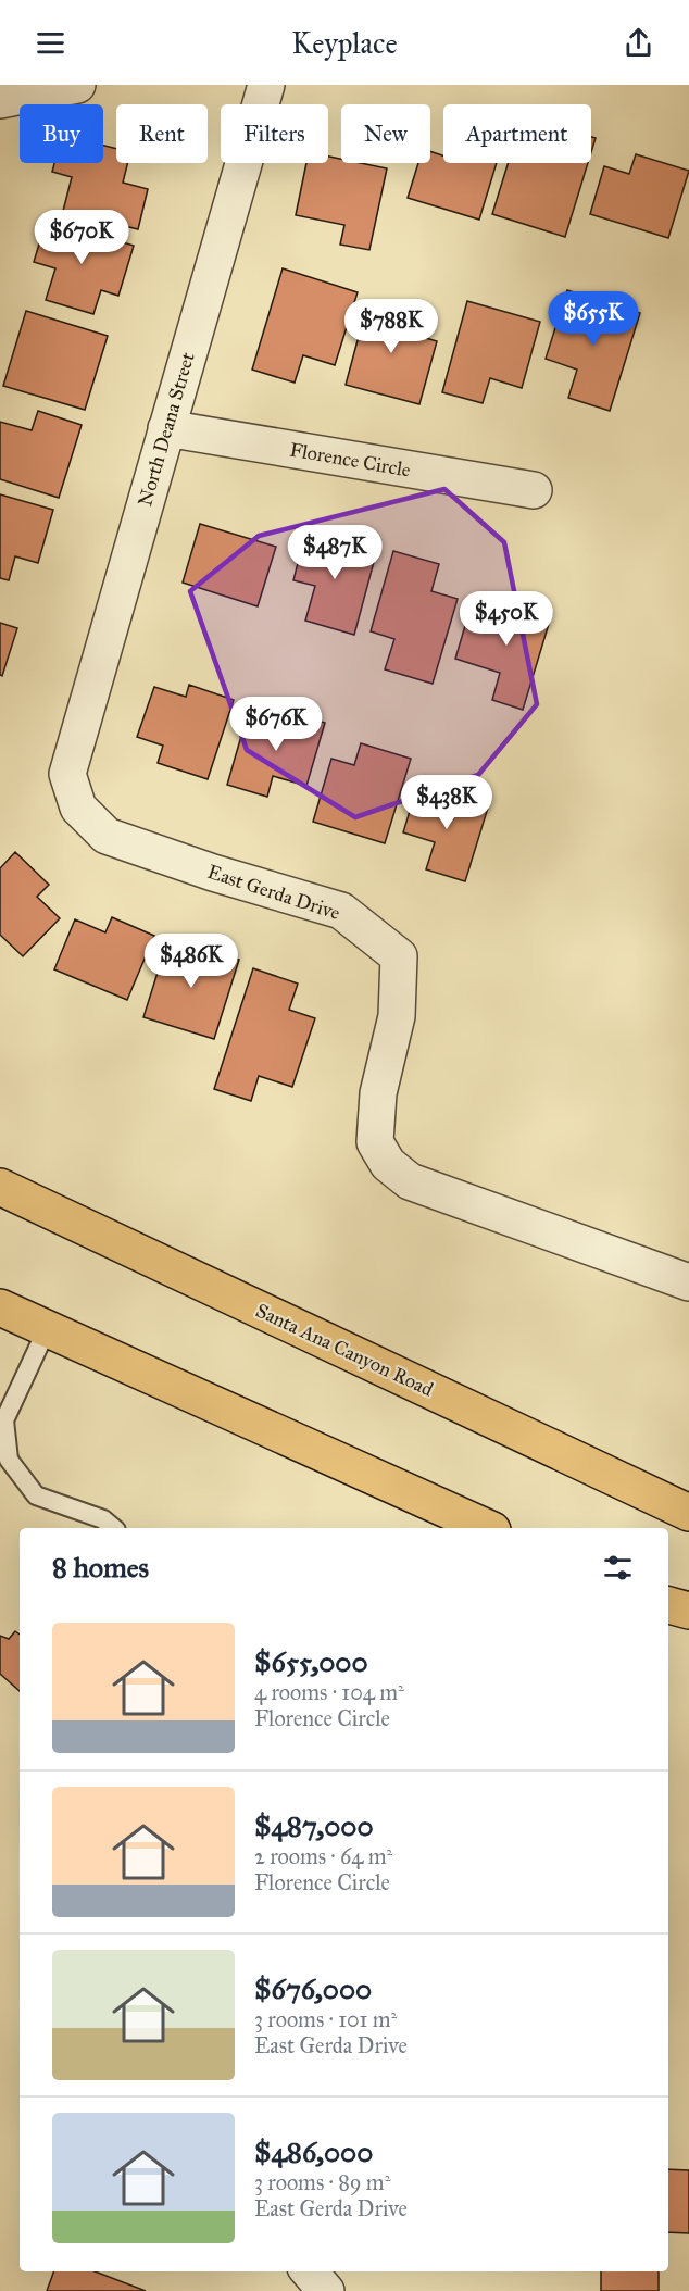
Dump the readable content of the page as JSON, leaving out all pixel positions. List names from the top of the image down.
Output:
{
  "streets": {
    "main road": ["Santa Ana Canyon Road"],
    "street": ["North Deana Street", "Florence Circle", "East Gerda Drive"]
  },
  "crossings": [
    ["North Deana Street", "Florence Circle"],
    ["North Deana Street", "East Gerda Drive"]
  ],
  "page": {
    "header": "Keyplace",
    "chip": [
      "Buy",
      "Rent",
      "Filters",
      "New",
      "Apartment"
    ],
    "price": [
      "$670K",
      "$655K",
      "$788K",
      "$487K",
      "$450K",
      "$676K",
      "$438K",
      "$486K"
    ],
    "heading": "8 homes",
    "list": [
      {
        "name": "$655,000",
        "note": "4 rooms · 104 m² · Florence Circle"
      },
      {
        "name": "$487,000",
        "note": "2 rooms · 64 m² · Florence Circle"
      },
      {
        "name": "$676,000",
        "note": "3 rooms · 101 m² · East Gerda Drive"
      },
      {
        "name": "$486,000",
        "note": "3 rooms · 89 m² · East Gerda Drive"
      }
    ]
  }
}
